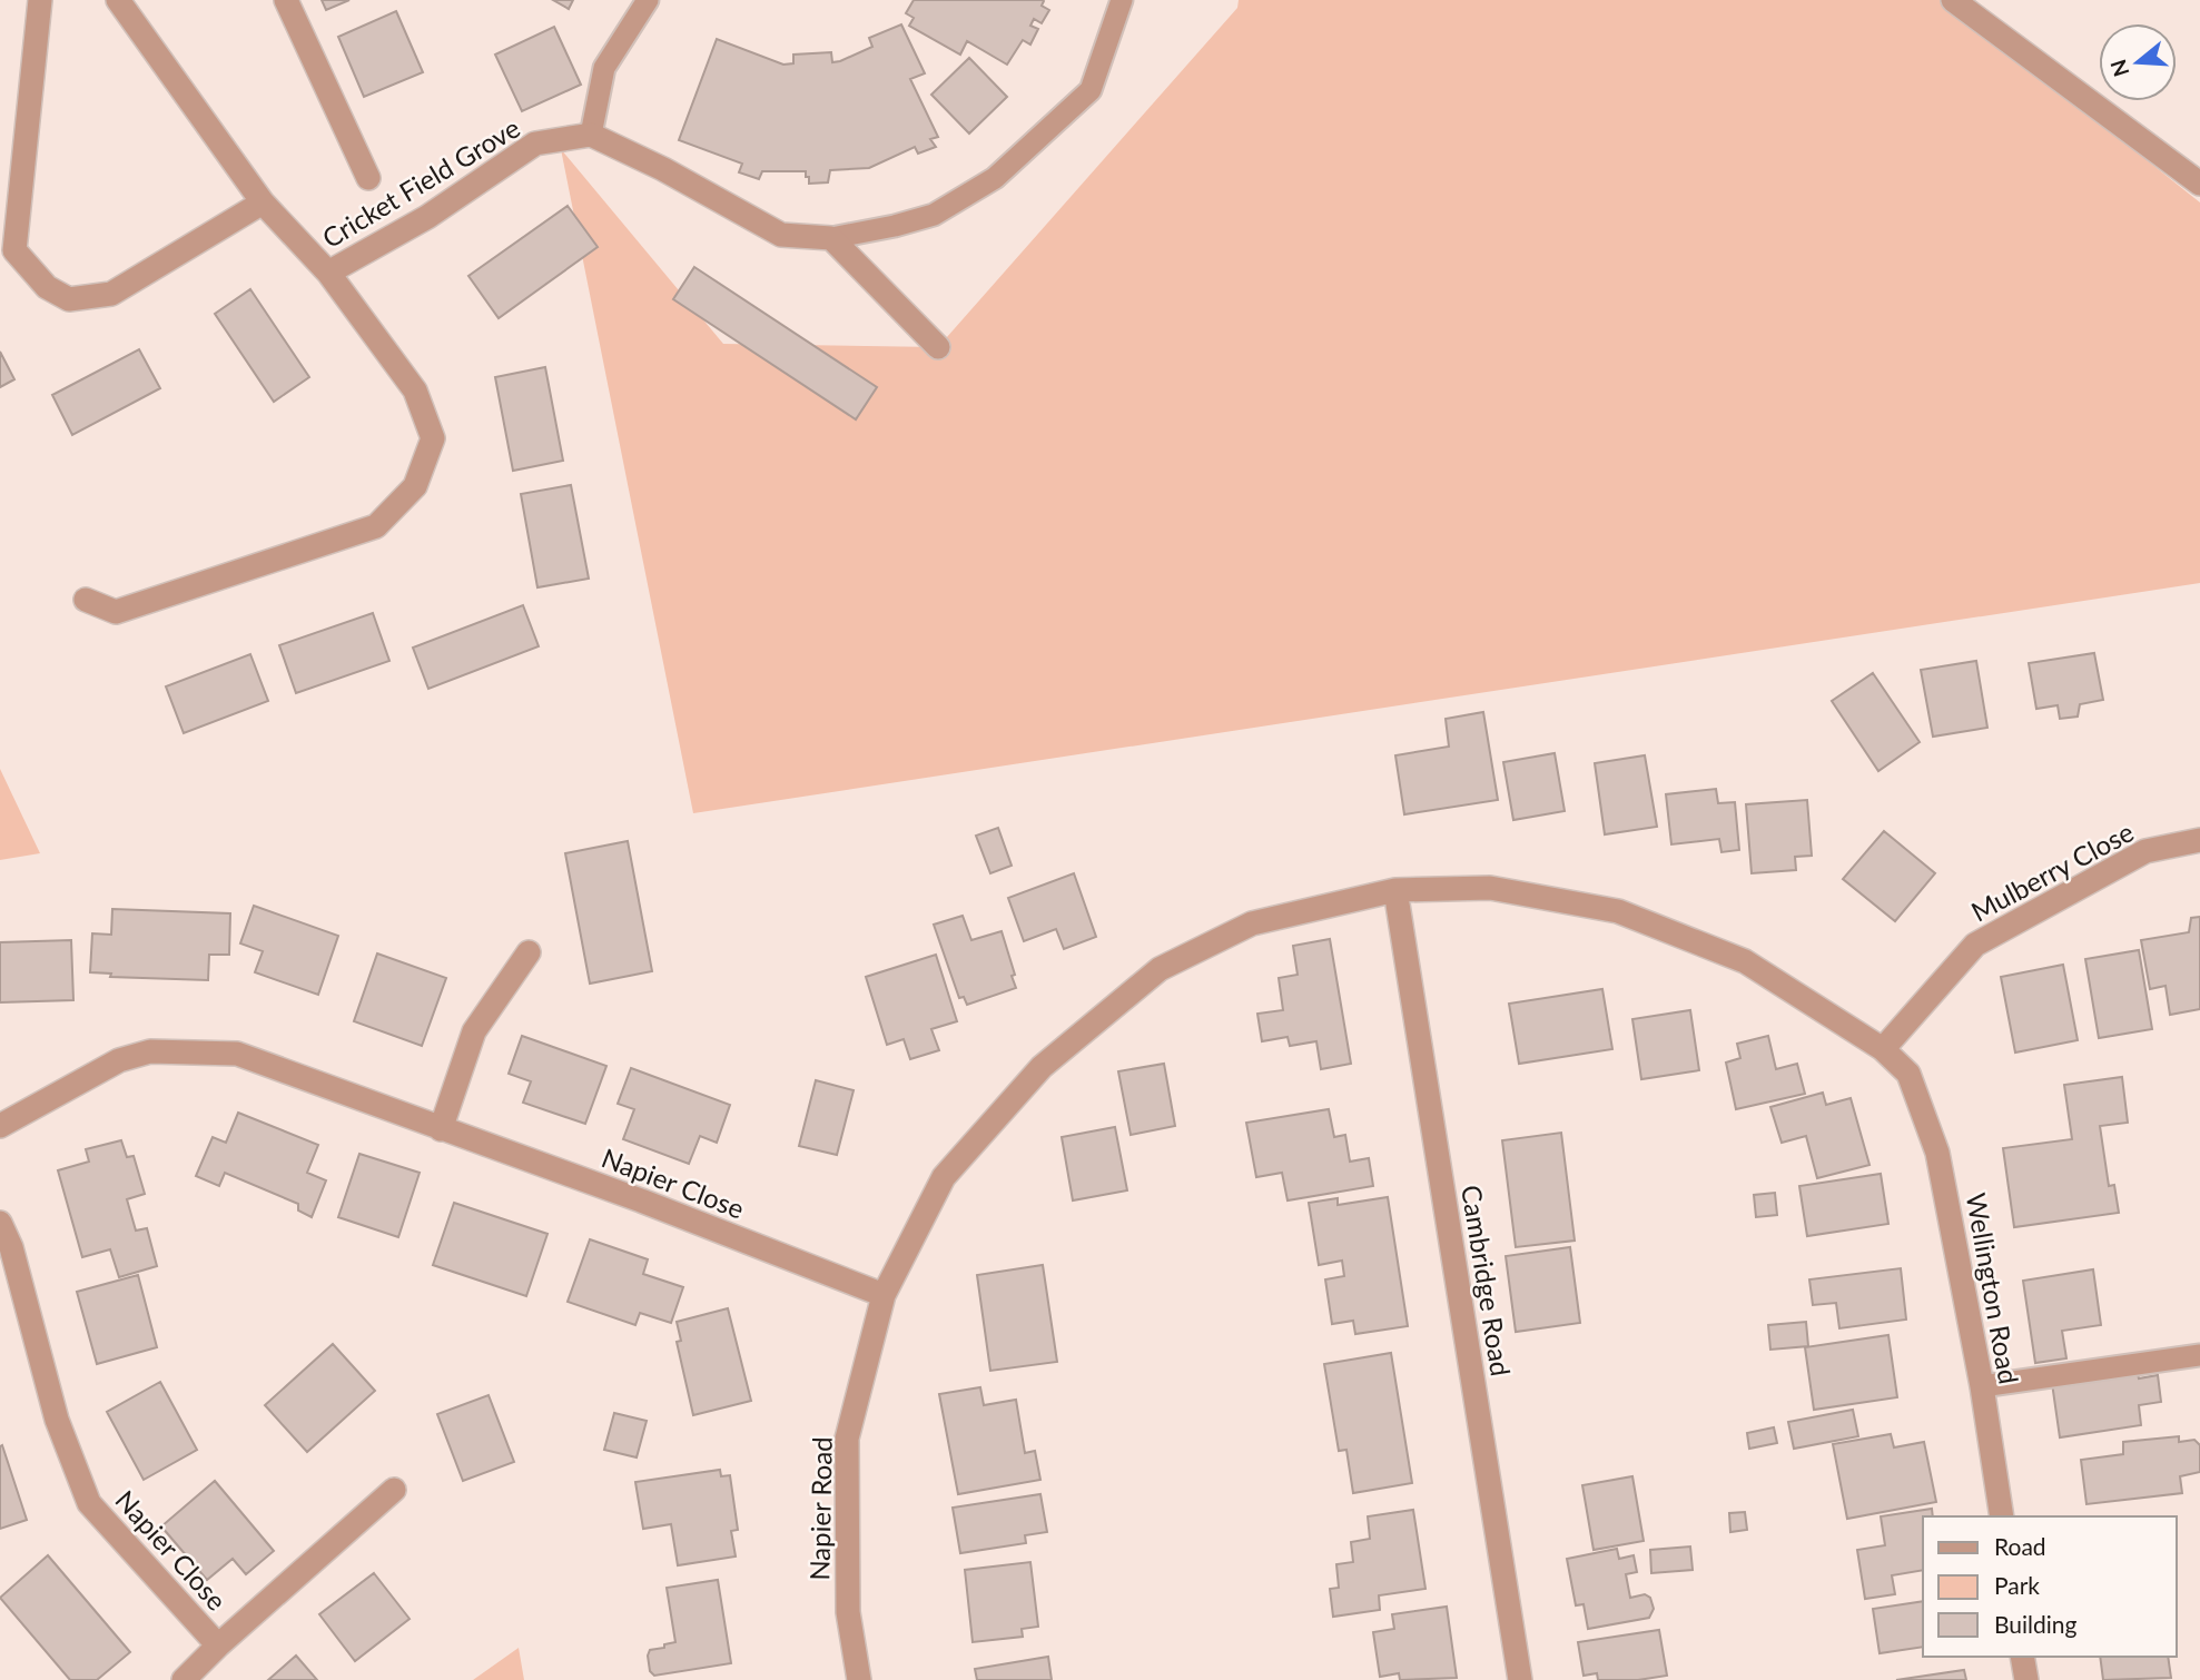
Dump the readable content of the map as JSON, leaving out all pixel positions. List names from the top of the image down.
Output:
{
  "streets": {
    "street": [
      "Cricket Field Grove",
      "Mulberry Close",
      "Napier Close",
      "Cambridge Road",
      "Wellington Road",
      "Napier Road"
    ]
  },
  "crossings": [
    ["Mulberry Close", "Napier Road"],
    ["Napier Close", "Napier Road"],
    ["Cambridge Road", "Napier Road"],
    ["Wellington Road", "Napier Road"]
  ],
  "legend": ["Road", "Park", "Building"],
  "north": "left"
}
